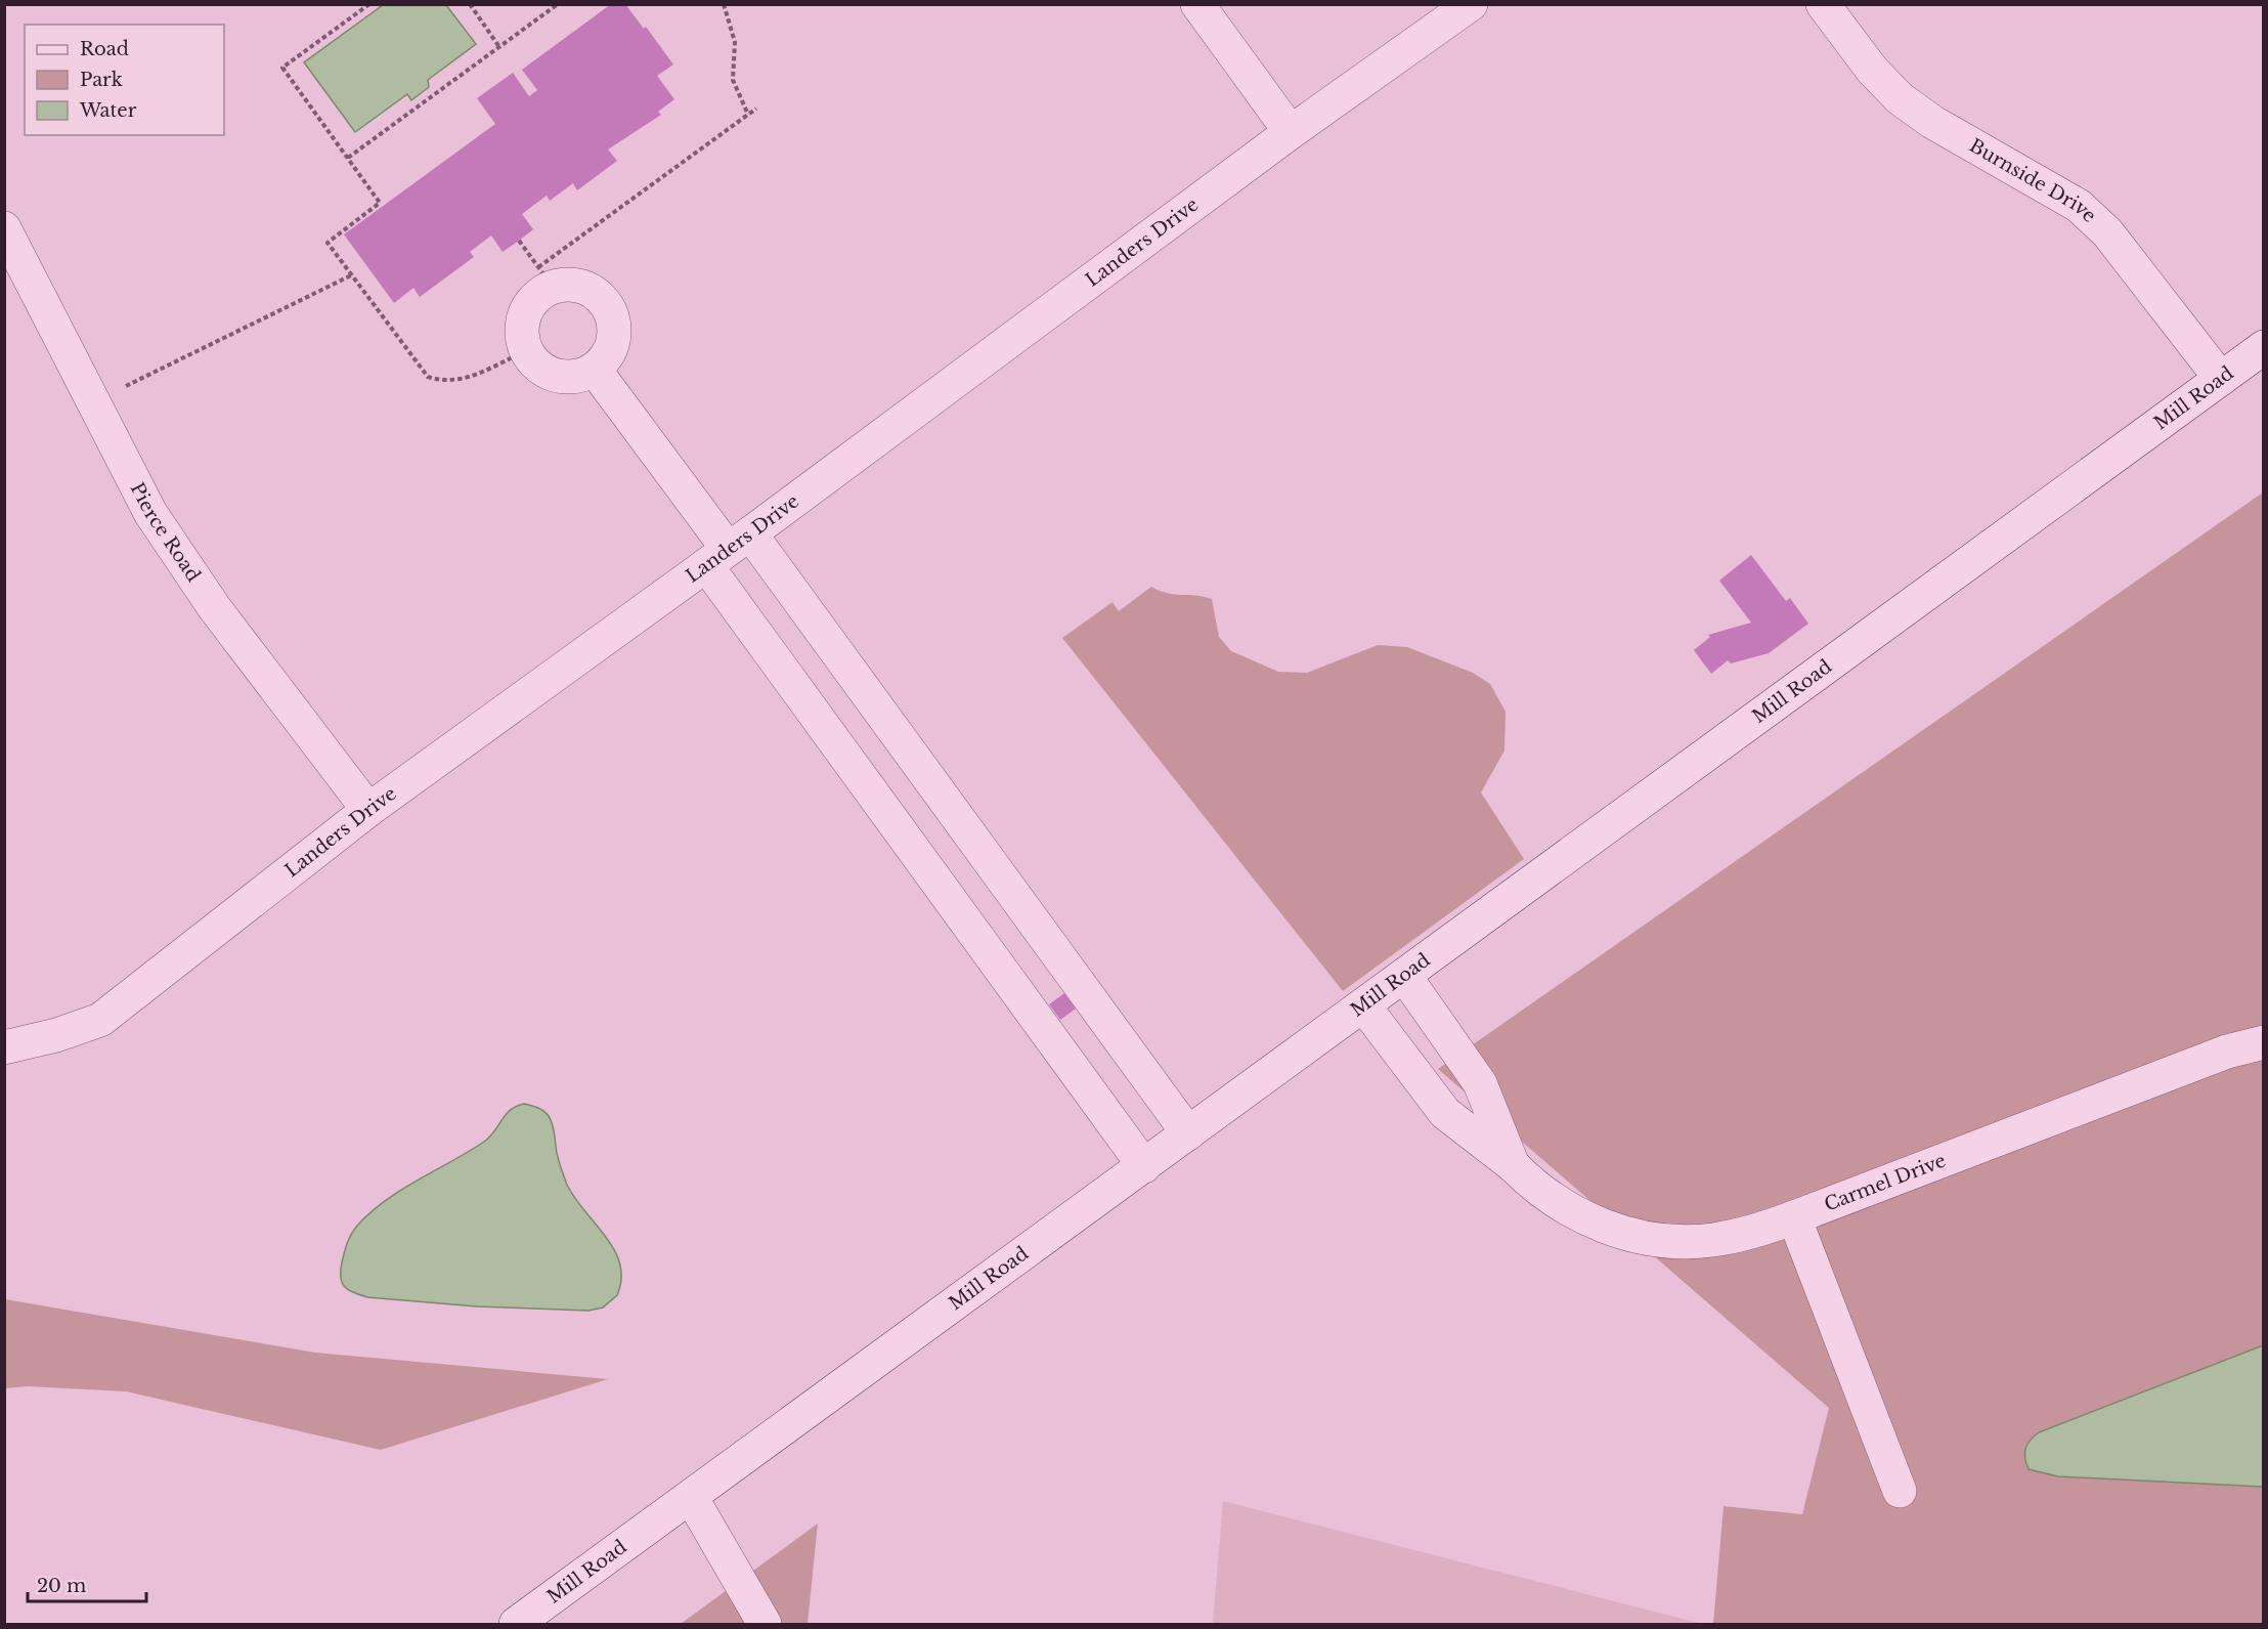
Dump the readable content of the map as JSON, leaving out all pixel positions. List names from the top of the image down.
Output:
{
  "streets": {
    "street": [
      "Burnside Drive",
      "Landers Drive",
      "Mill Road",
      "Pierce Road",
      "Carmel Drive"
    ]
  },
  "crossings": [
    ["Burnside Drive", "Mill Road"],
    ["Landers Drive", "Pierce Road"],
    ["Mill Road", "Carmel Drive"]
  ],
  "legend": ["Road", "Park", "Water"],
  "scale_bar": "20 m"
}
